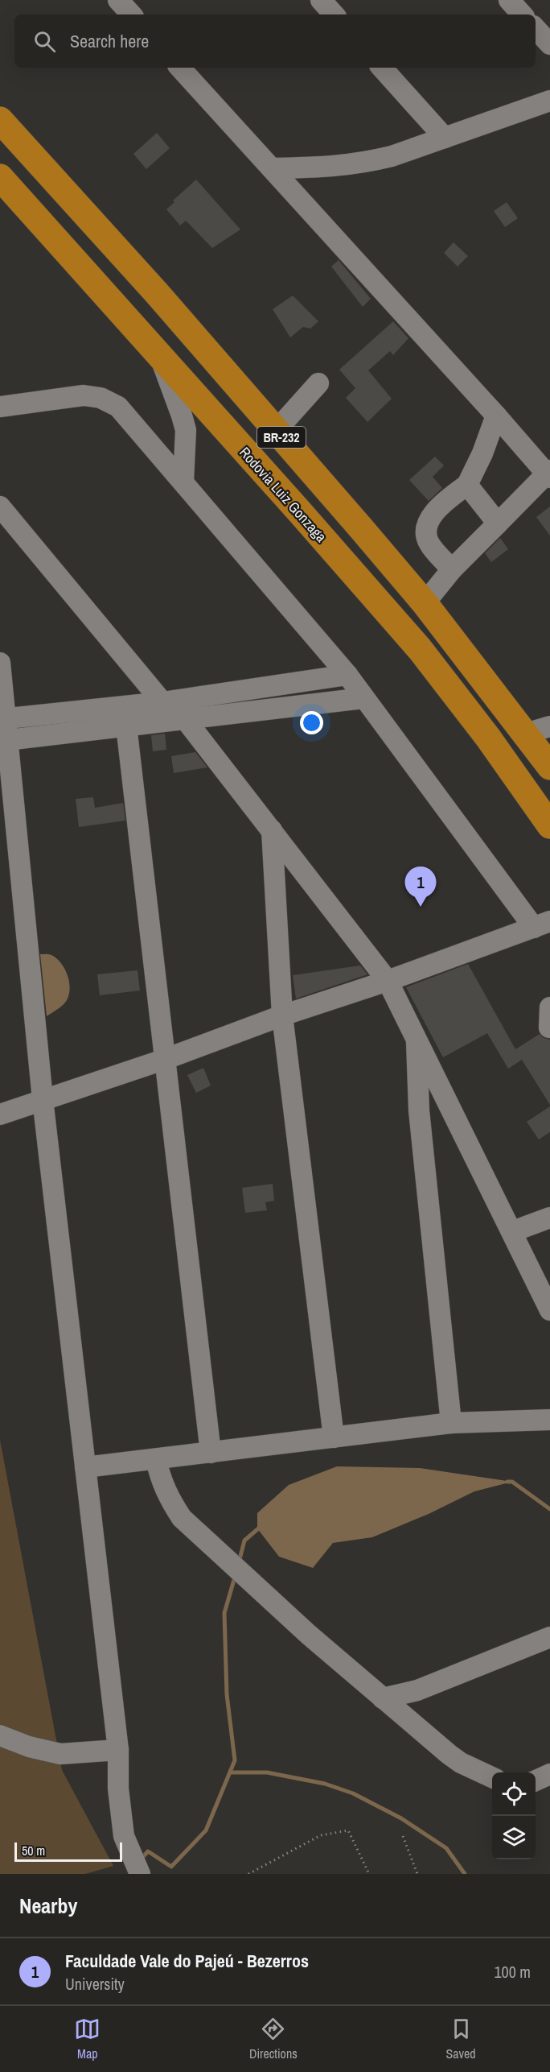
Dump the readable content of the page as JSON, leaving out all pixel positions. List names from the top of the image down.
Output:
{
  "streets": {
    "highway": ["BR-232", "Rodovia Luiz Gonzaga"]
  },
  "scale_bar": "50 m",
  "page": {
    "search": "Search here",
    "pins": "1",
    "scale": "50 m",
    "heading": "Nearby",
    "list": [
      {
        "mark": "1",
        "name": "Faculdade Vale do Pajeú - Bezerros",
        "note": "University",
        "value": "100 m"
      }
    ],
    "nav": ["Map", "Directions", "Saved"]
  }
}
